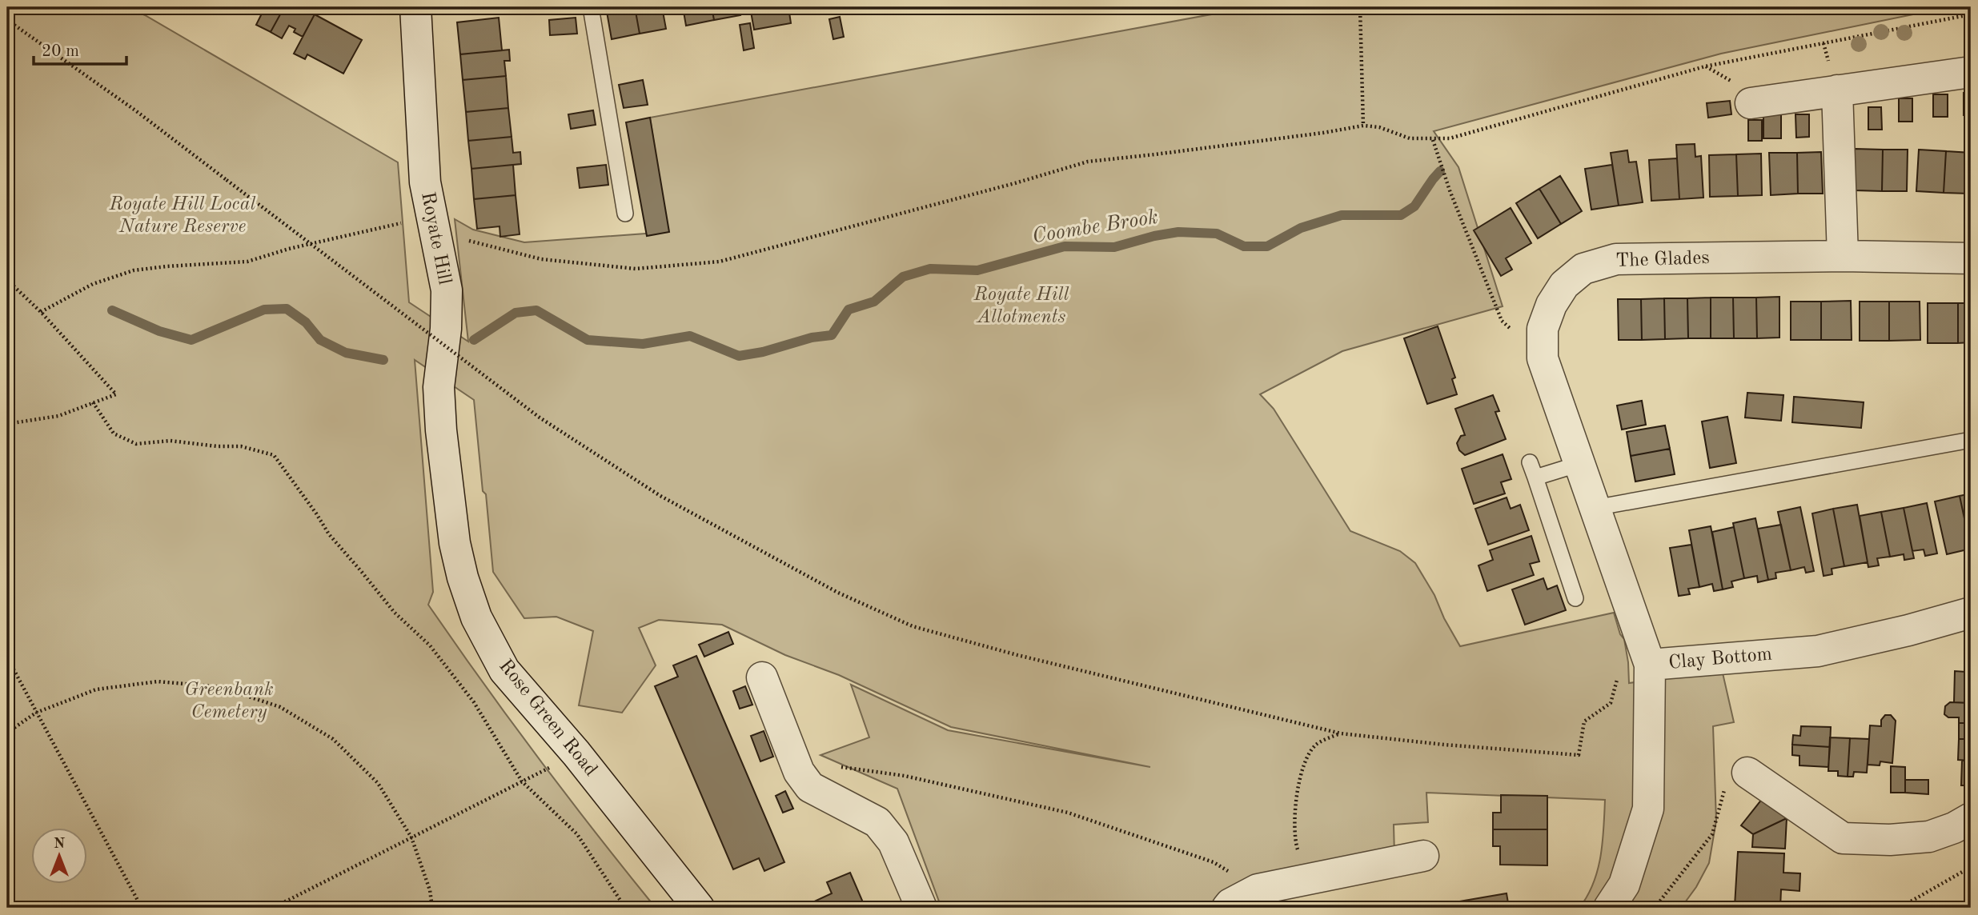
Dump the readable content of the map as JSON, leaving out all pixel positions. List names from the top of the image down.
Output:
{
  "streets": {
    "street": [
      "Royate Hill",
      "The Glades",
      "Clay Bottom",
      "Rose Green Road"
    ]
  },
  "crossings": [
    ["Royate Hill", "Rose Green Road"],
    ["The Glades", "Clay Bottom"]
  ],
  "water": ["Coombe Brook"],
  "parks": ["Royate Hill Local Nature Reserve", "Royate Hill Allotments", "Greenbank Cemetery"],
  "scale_bar": "20 m",
  "north": "top"
}
